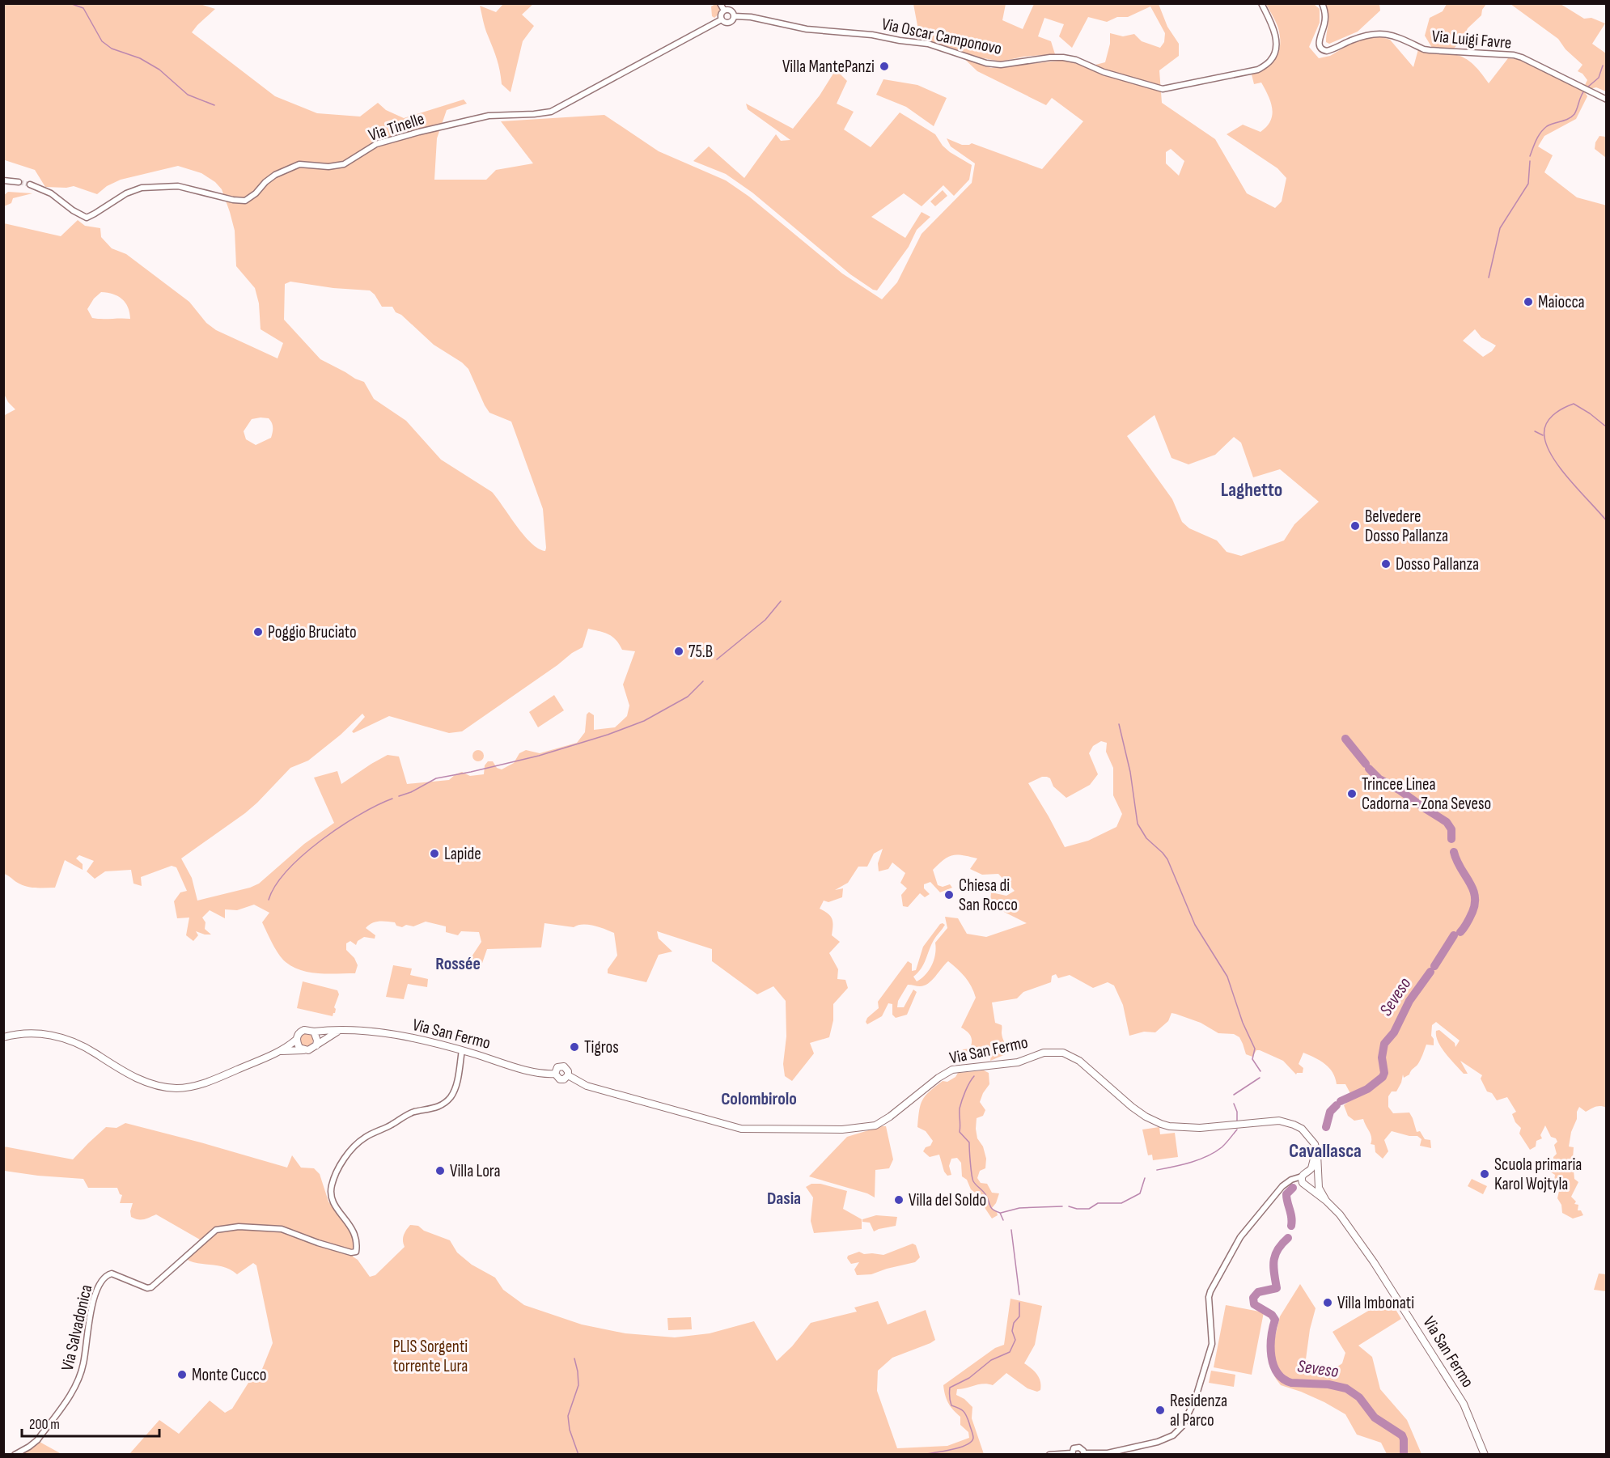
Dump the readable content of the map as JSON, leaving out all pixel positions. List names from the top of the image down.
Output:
{
  "streets": {
    "main road": ["Via San Fermo"],
    "street": [
      "Via Oscar Camponovo",
      "Via Luigi Favre",
      "Via Tinelle",
      "Via Salvadonica"
    ]
  },
  "crossings": [
    ["Via Oscar Camponovo", "Via Tinelle"],
    ["Via San Fermo", "Via Salvadonica"]
  ],
  "districts": [
    "Laghetto",
    "Rossée",
    "Colombirolo",
    "Cavallasca",
    "Dasia"
  ],
  "water": ["Seveso"],
  "parks": ["PLIS Sorgenti torrente Lura"],
  "places": [
    "Villa MantePanzi",
    "Maiocca",
    "Belvedere Dosso Pallanza",
    "Dosso Pallanza",
    "Poggio Bruciato",
    "75.B",
    "Trincee Linea Cadorna - Zona Seveso",
    "Lapide",
    "Chiesa di San Rocco",
    "Tigros",
    "Villa Lora",
    "Scuola primaria Karol Wojtyla",
    "Villa del Soldo",
    "Villa Imbonati",
    "Monte Cucco",
    "Residenza al Parco"
  ],
  "scale_bar": "200 m"
}
